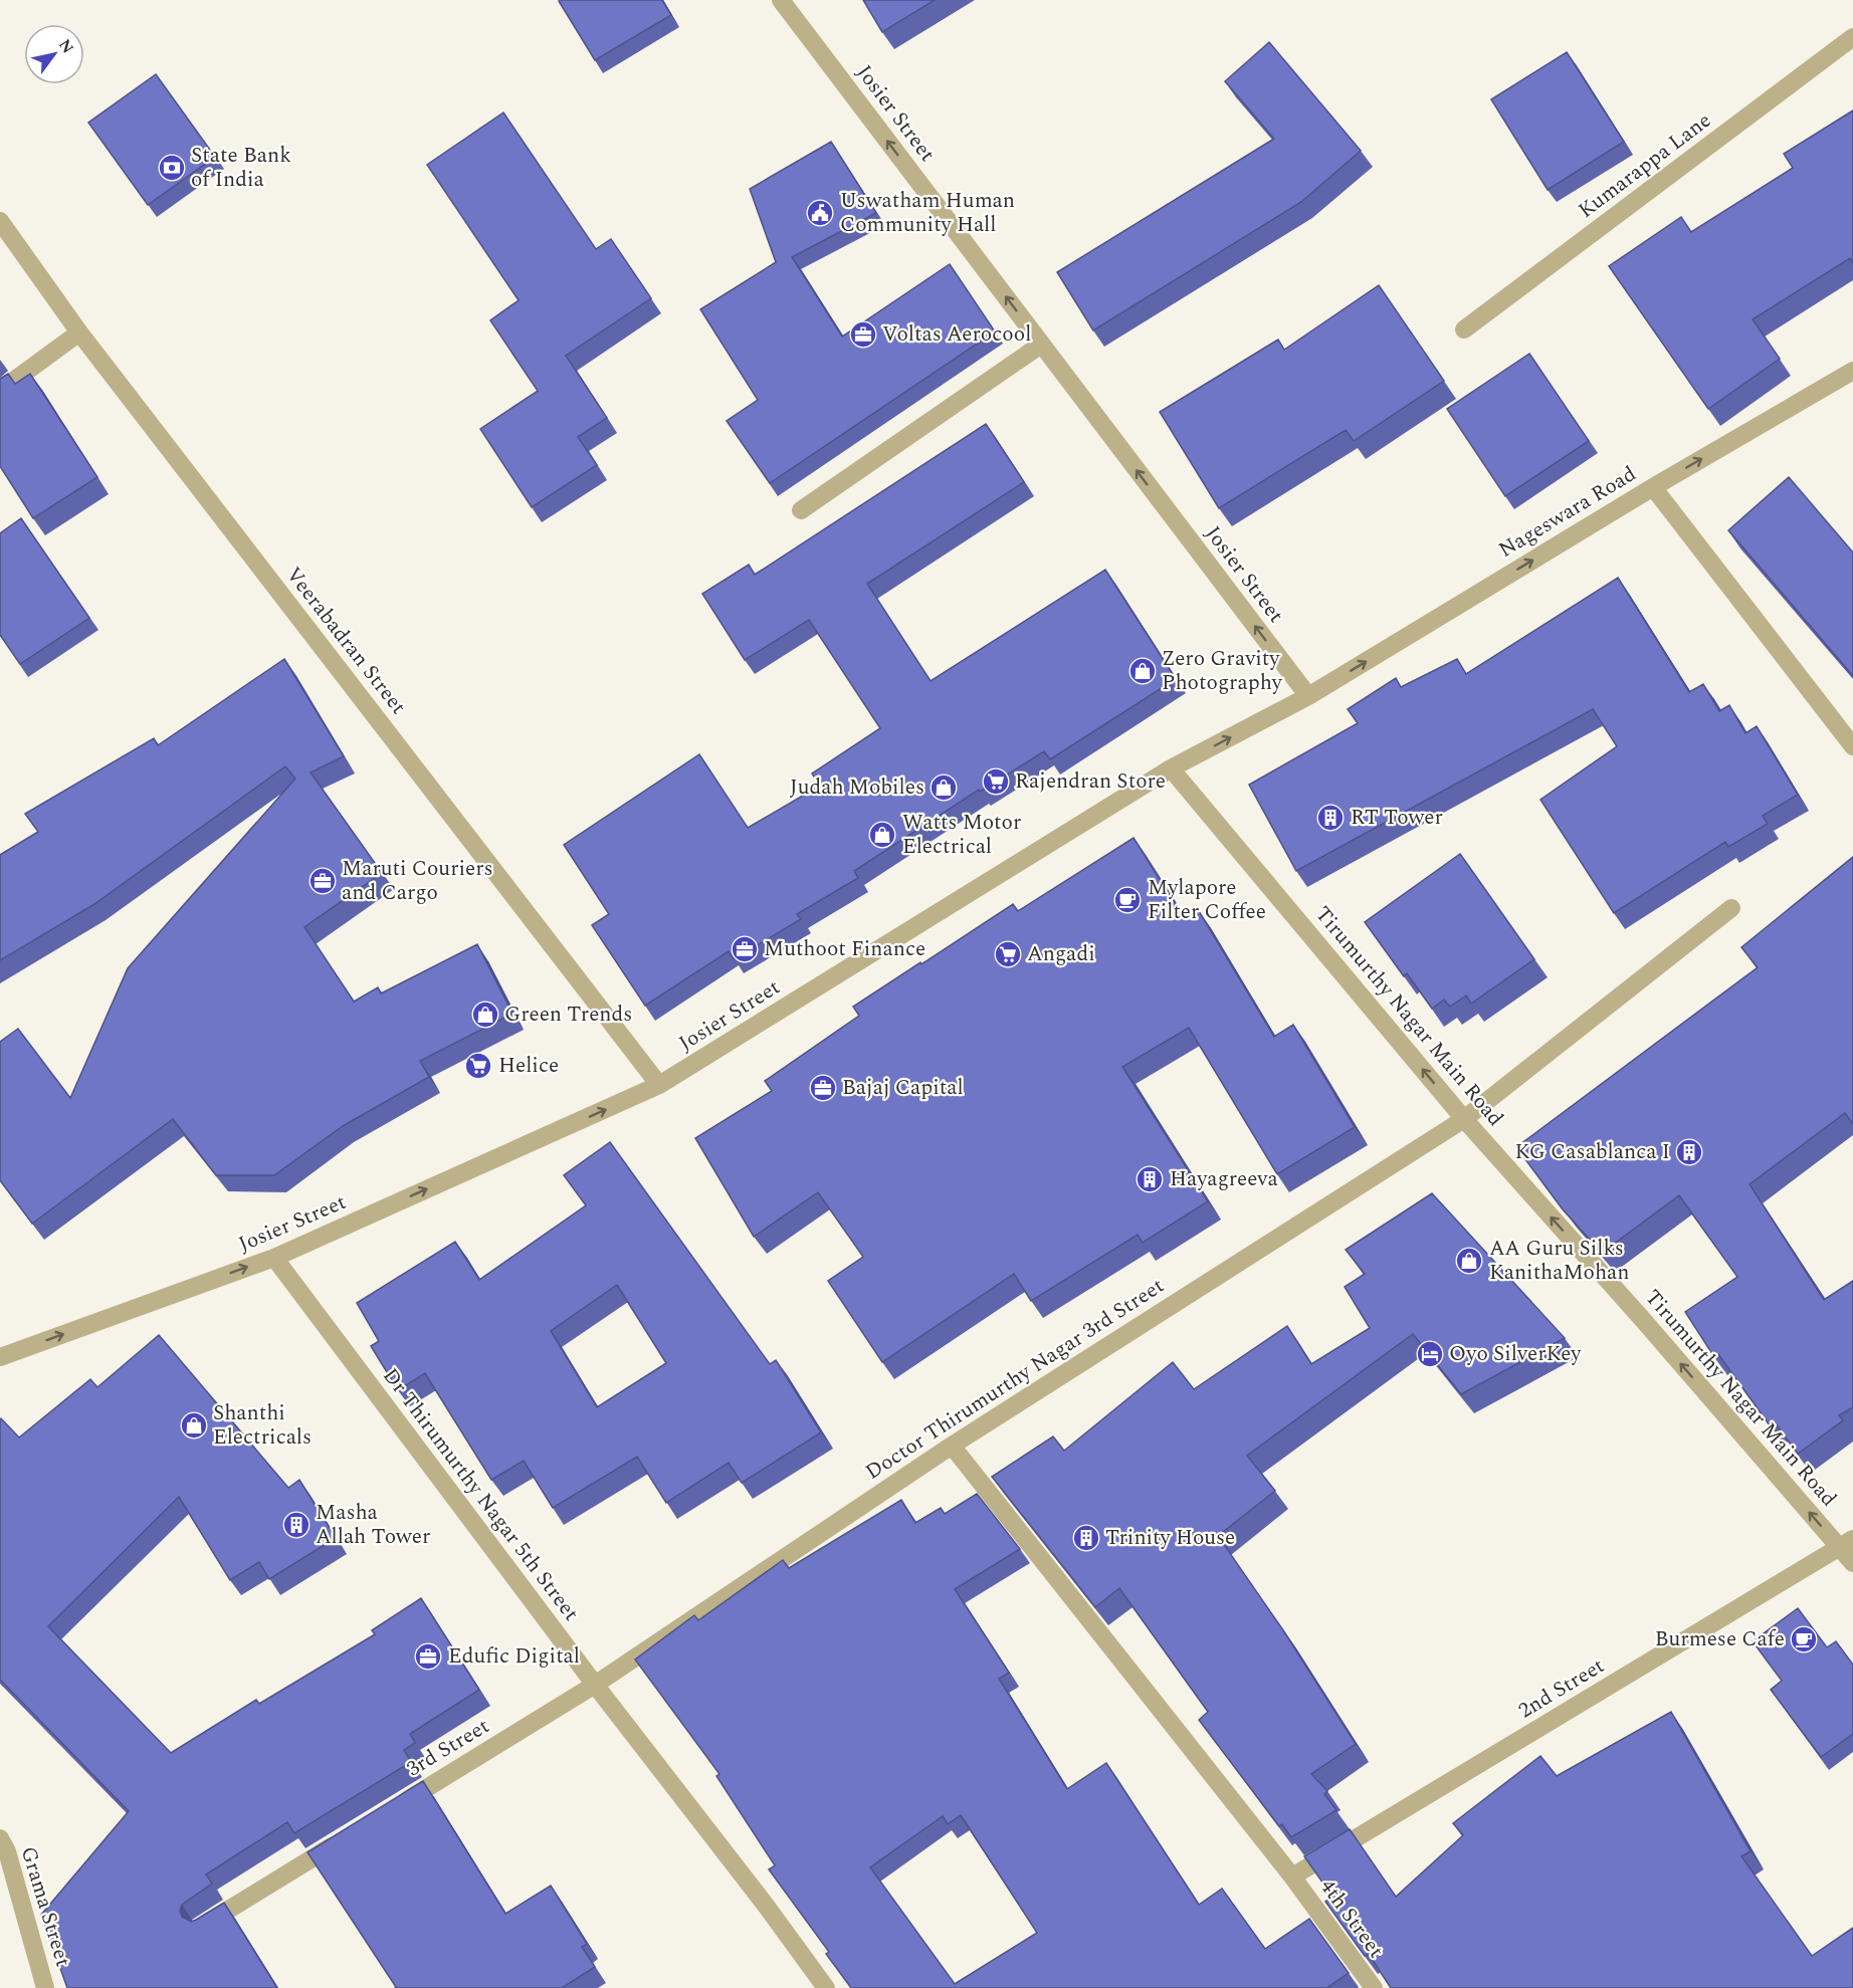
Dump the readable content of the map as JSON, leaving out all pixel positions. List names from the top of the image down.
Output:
{
  "streets": {
    "street": [
      "Josier Street",
      "Kumarappa Lane",
      "Nageswara Road",
      "Veerabadran Street",
      "Tirumurthy Nagar Main Road",
      "Doctor Thirumurthy Nagar 3rd Street",
      "Dr Thirumurthy Nagar 5th Street",
      "2nd Street",
      "3rd Street",
      "Grama Street",
      "4th Street"
    ]
  },
  "crossings": [
    ["Josier Street", "Nageswara Road"],
    ["Josier Street", "Veerabadran Street"],
    ["Josier Street", "Tirumurthy Nagar Main Road"],
    ["Josier Street", "Dr Thirumurthy Nagar 5th Street"],
    ["Tirumurthy Nagar Main Road", "Doctor Thirumurthy Nagar 3rd Street"],
    ["Tirumurthy Nagar Main Road", "2nd Street"],
    ["Doctor Thirumurthy Nagar 3rd Street", "Dr Thirumurthy Nagar 5th Street"],
    ["Doctor Thirumurthy Nagar 3rd Street", "3rd Street"],
    ["Doctor Thirumurthy Nagar 3rd Street", "4th Street"],
    ["Dr Thirumurthy Nagar 5th Street", "3rd Street"],
    ["2nd Street", "4th Street"]
  ],
  "one_way": ["Nageswara Road", "Tirumurthy Nagar Main Road"],
  "places": {
    "bank": ["State Bank of India"],
    "public building": ["Uswatham Human Community Hall"],
    "office": [
      "Voltas Aerocool",
      "Maruti Couriers and Cargo",
      "Muthoot Finance",
      "Bajaj Capital",
      "Edufic Digital"
    ],
    "shop": [
      "Zero Gravity Photography",
      "Judah Mobiles",
      "Watts Motor Electrical",
      "Green Trends",
      "AA Guru Silks KanithaMohan",
      "Shanthi Electricals"
    ],
    "supermarket": ["Rajendran Store", "Angadi", "Helice"],
    "building": [
      "RT Tower",
      "KG Casablanca I",
      "Hayagreeva",
      "Masha Allah Tower",
      "Trinity House"
    ],
    "cafe": ["Mylapore Filter Coffee", "Burmese Cafe"],
    "hotel": ["Oyo SilverKey"]
  },
  "north": "top right"
}
